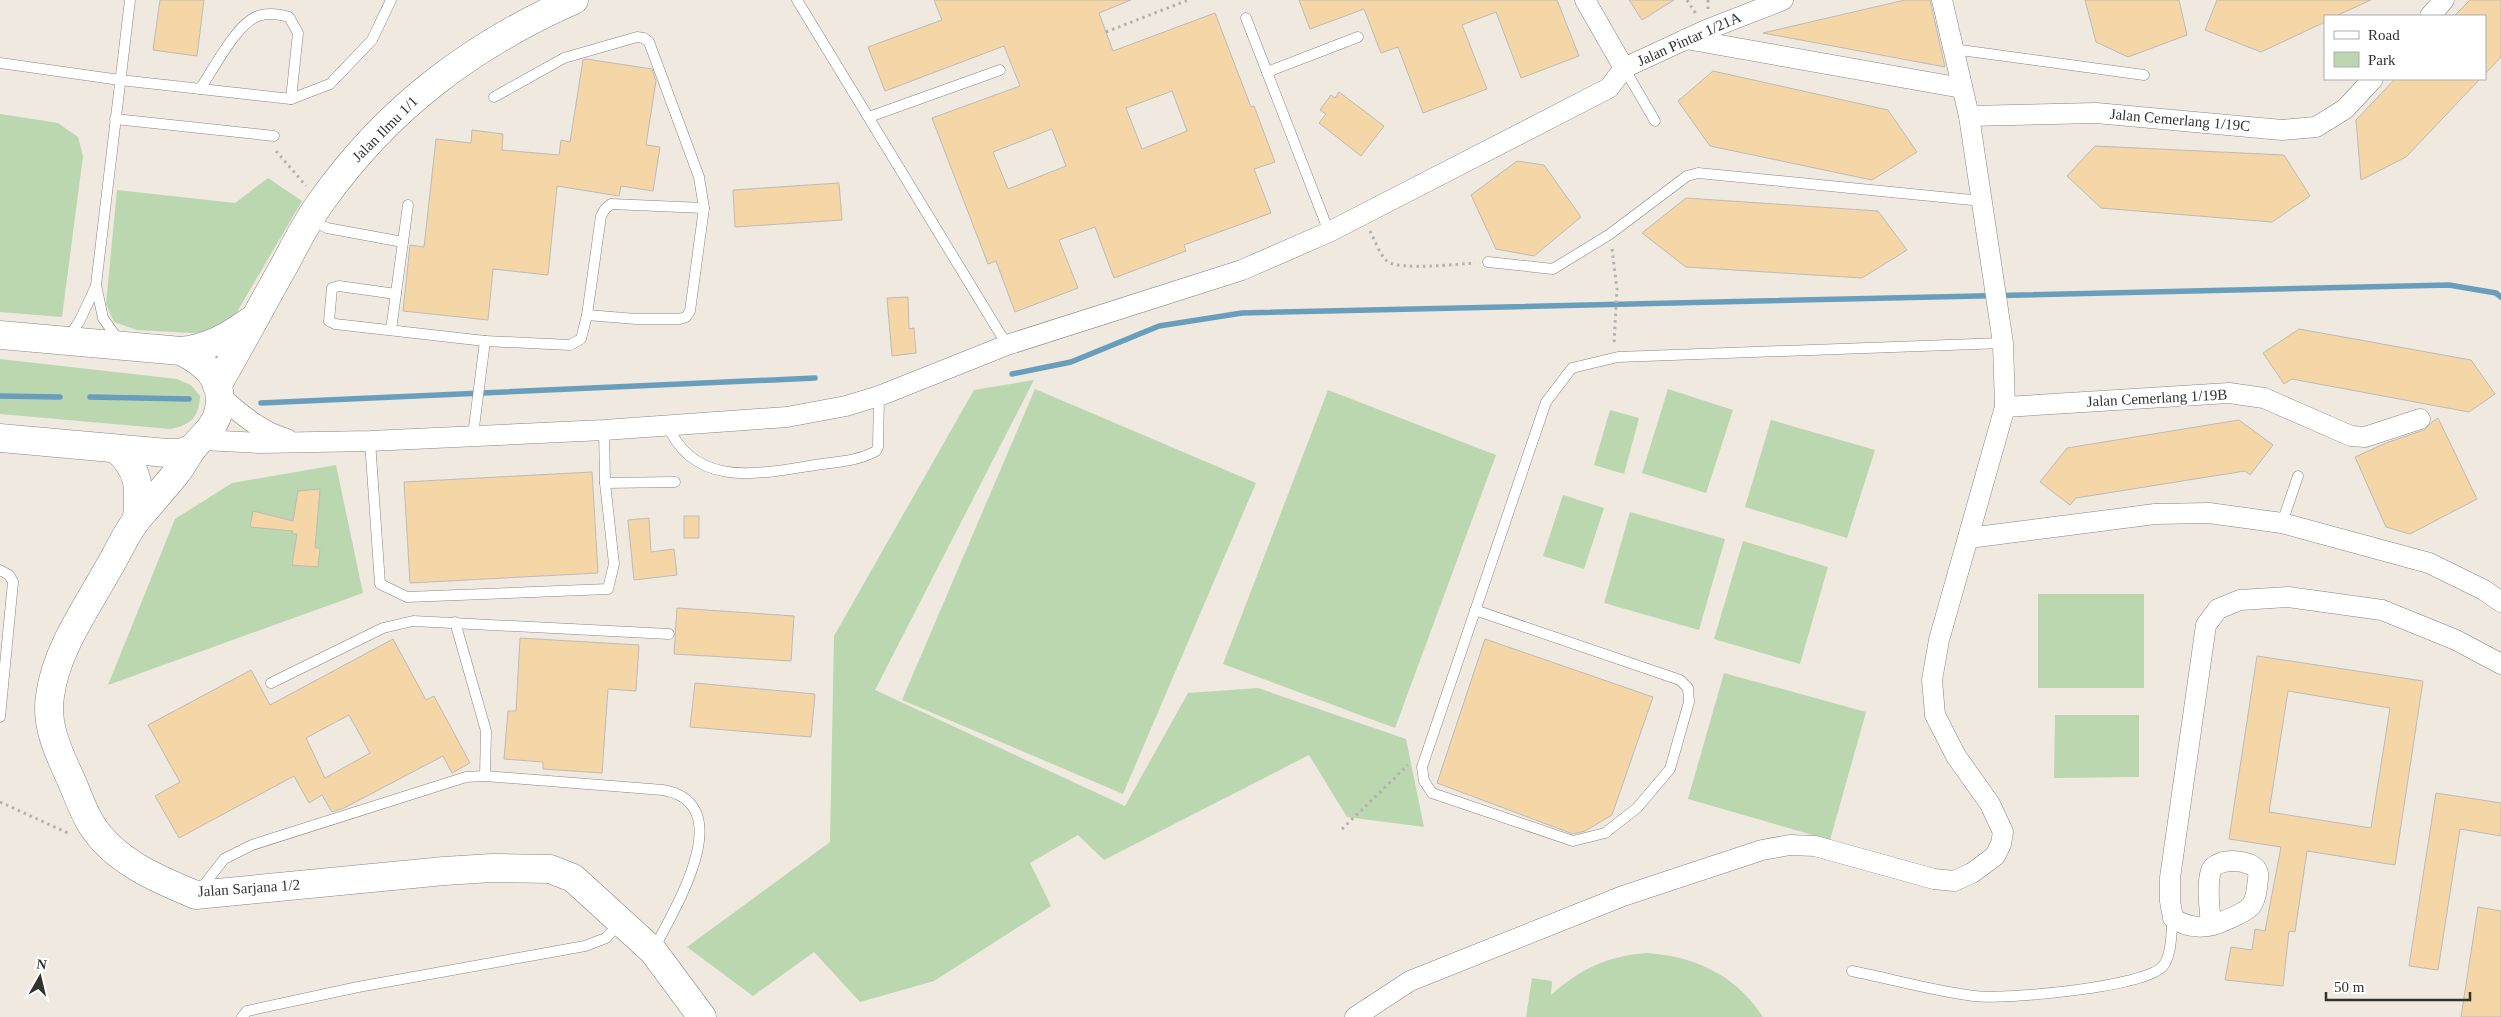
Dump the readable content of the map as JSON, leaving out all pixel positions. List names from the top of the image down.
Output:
{
  "streets": {
    "street": [
      "Jalan Pintar 1/21A",
      "Jalan Cemerlang 1/19C",
      "Jalan Ilmu 1/1",
      "Jalan Cemerlang 1/19B",
      "Jalan Sarjana 1/2"
    ]
  },
  "crossings": [
    ["Jalan Ilmu 1/1", "Jalan Sarjana 1/2"]
  ],
  "legend": ["Road", "Park"],
  "scale_bar": "50 m",
  "north": "top"
}
